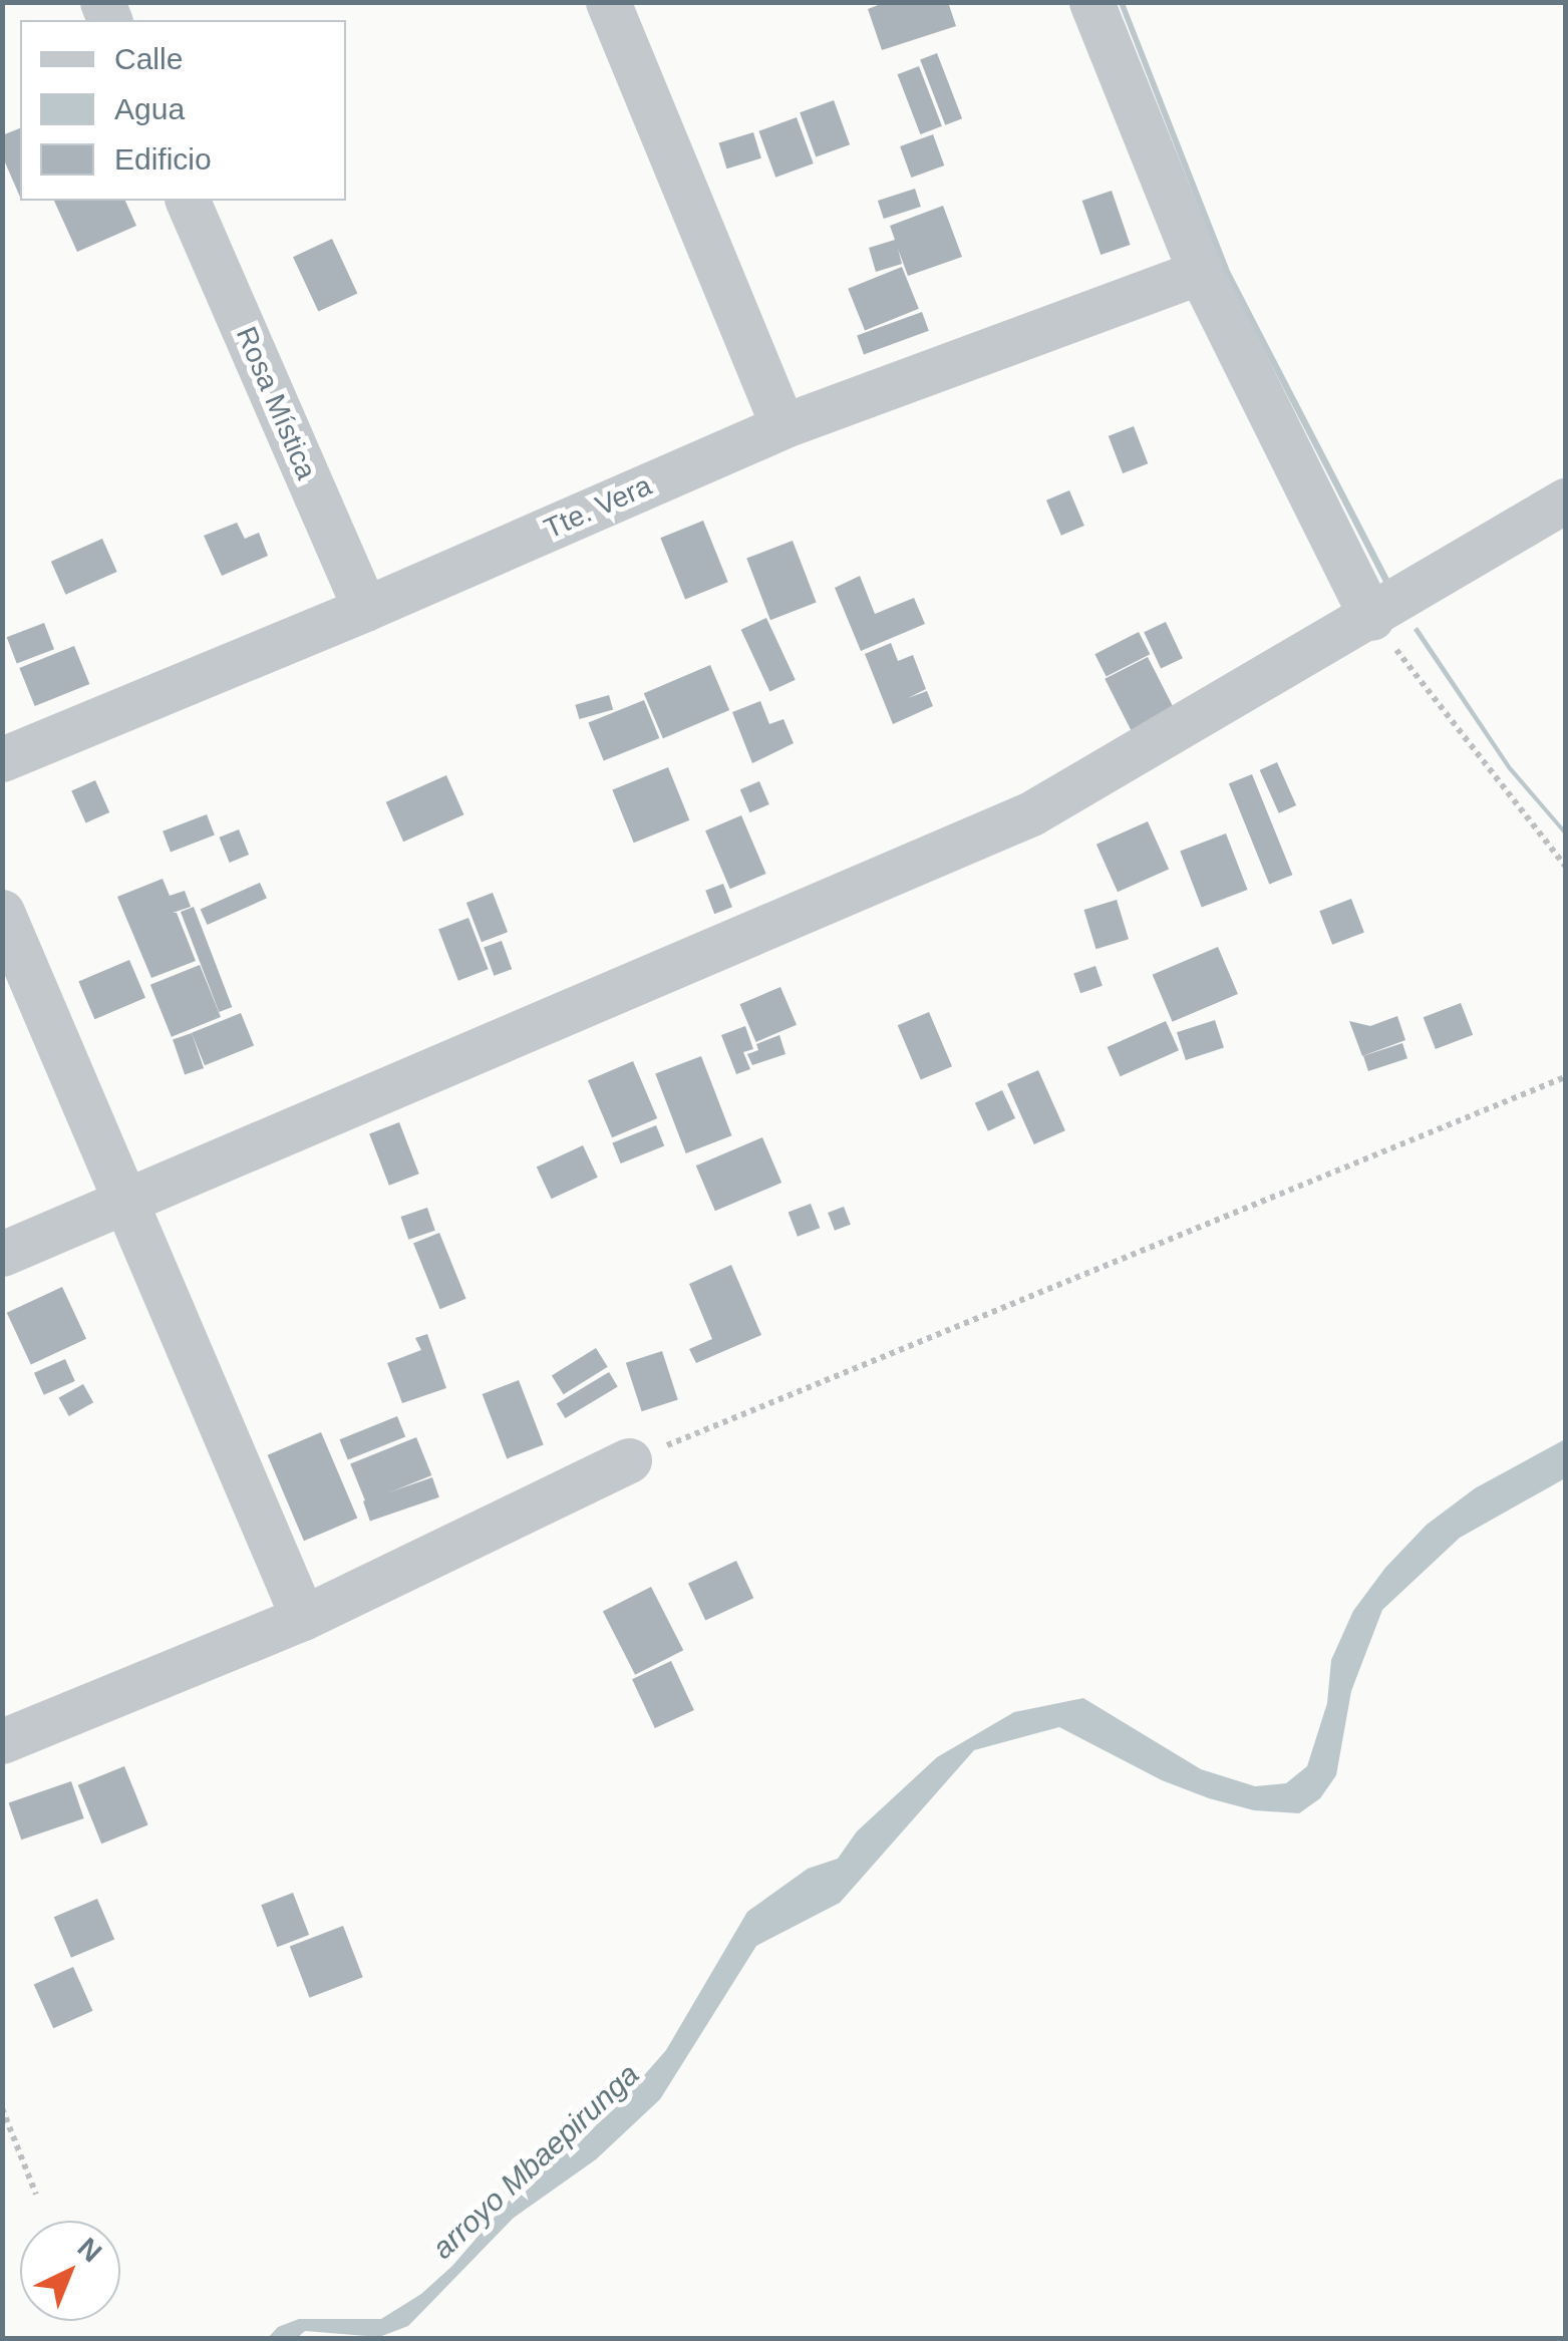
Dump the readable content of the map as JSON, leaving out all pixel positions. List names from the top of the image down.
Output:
{
  "streets": {
    "street": ["Rosa Mística", "Tte. Vera"]
  },
  "crossings": [
    ["Rosa Mística", "Tte. Vera"]
  ],
  "water": ["arroyo Mbaepirunga"],
  "legend": ["Calle", "Agua", "Edificio"],
  "north": "top right"
}
